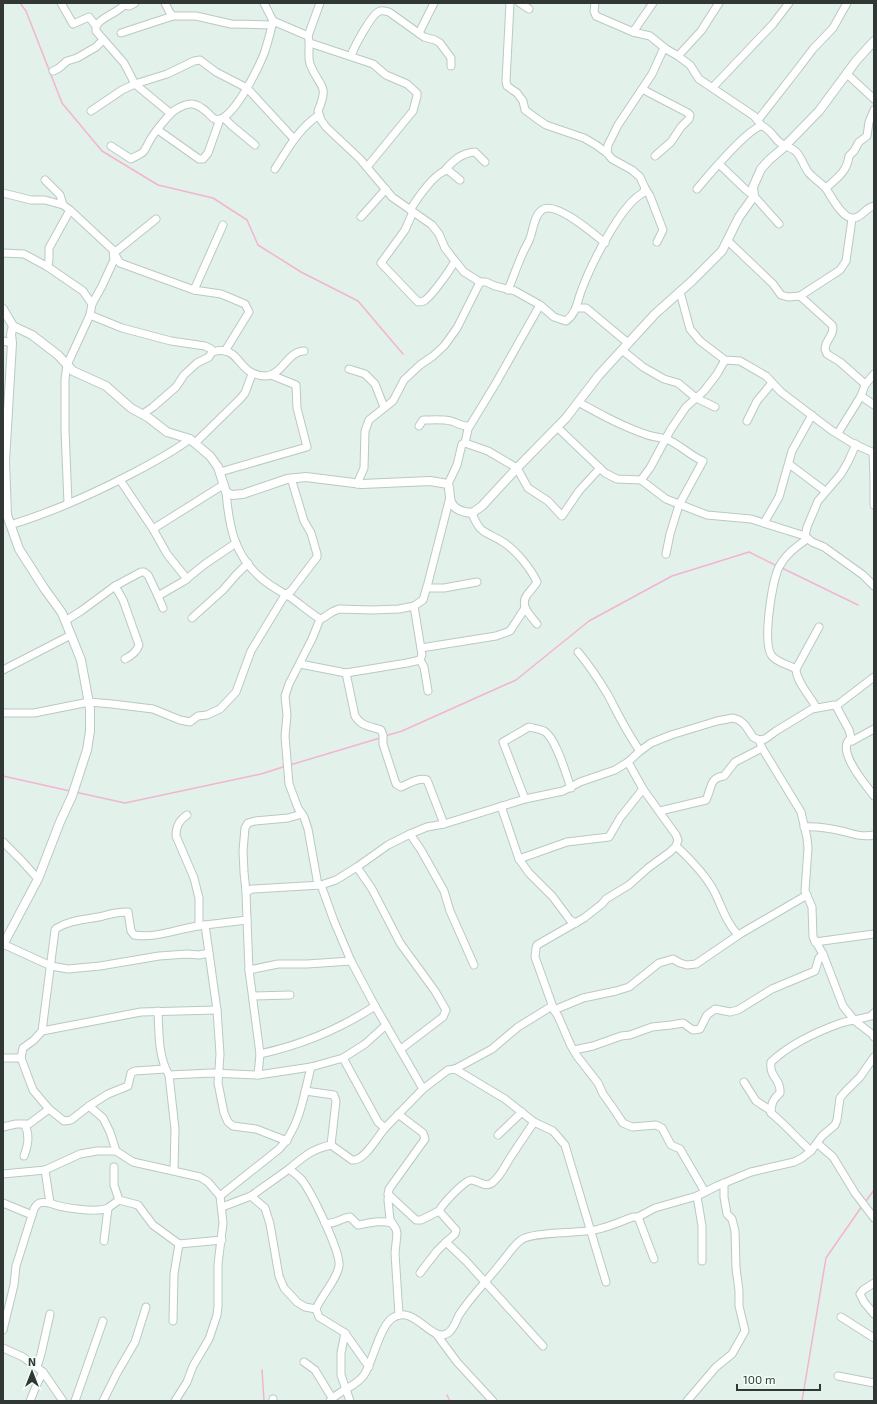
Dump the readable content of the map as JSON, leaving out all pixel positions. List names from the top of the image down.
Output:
{
  "scale_bar": "100 m",
  "north": "top"
}
